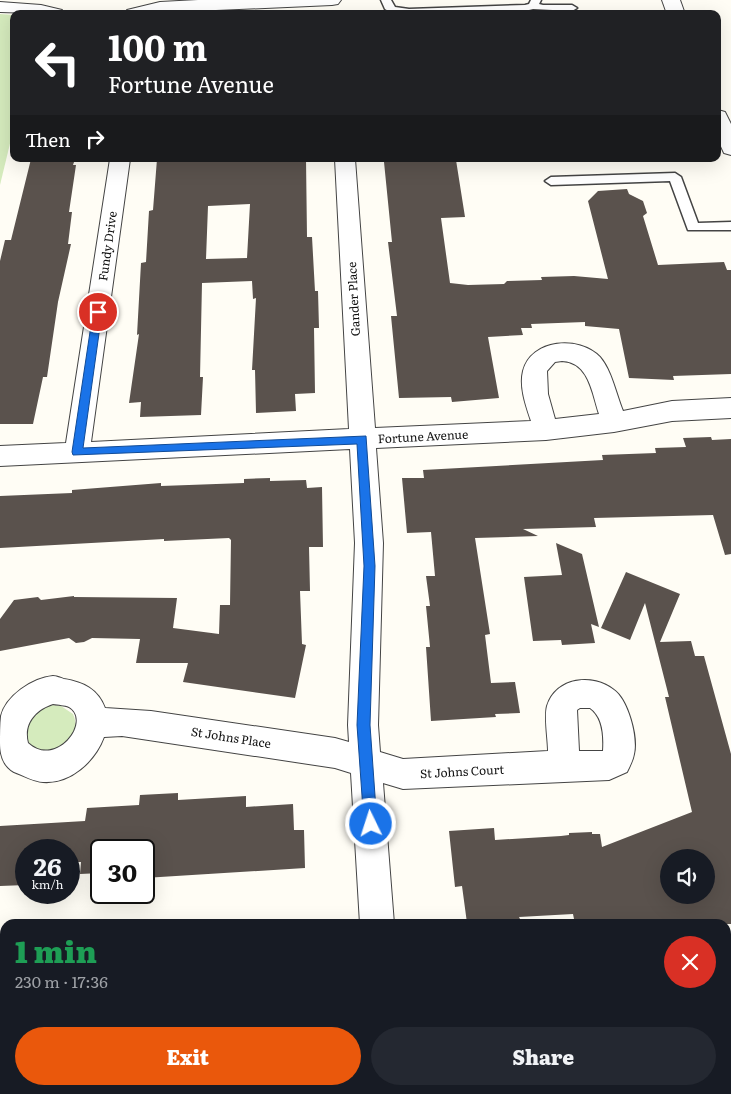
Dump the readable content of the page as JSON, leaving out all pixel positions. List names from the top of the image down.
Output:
{
  "streets": {
    "street": [
      "Fundy Drive",
      "Gander Place",
      "Fortune Avenue",
      "St Johns Place",
      "St Johns Court"
    ]
  },
  "crossings": [
    ["Fundy Drive", "Fortune Avenue"],
    ["Gander Place", "Fortune Avenue"],
    ["Gander Place", "St Johns Place"],
    ["Gander Place", "St Johns Court"],
    ["St Johns Place", "St Johns Court"]
  ],
  "page": {
    "turn": ["100 m", "Fortune Avenue"],
    "then": "Then",
    "speed": "26 km/h",
    "limit": "30",
    "heading": ["1 min", "230 m · 17:36"],
    "buttons": ["Exit", "Share"]
  }
}
